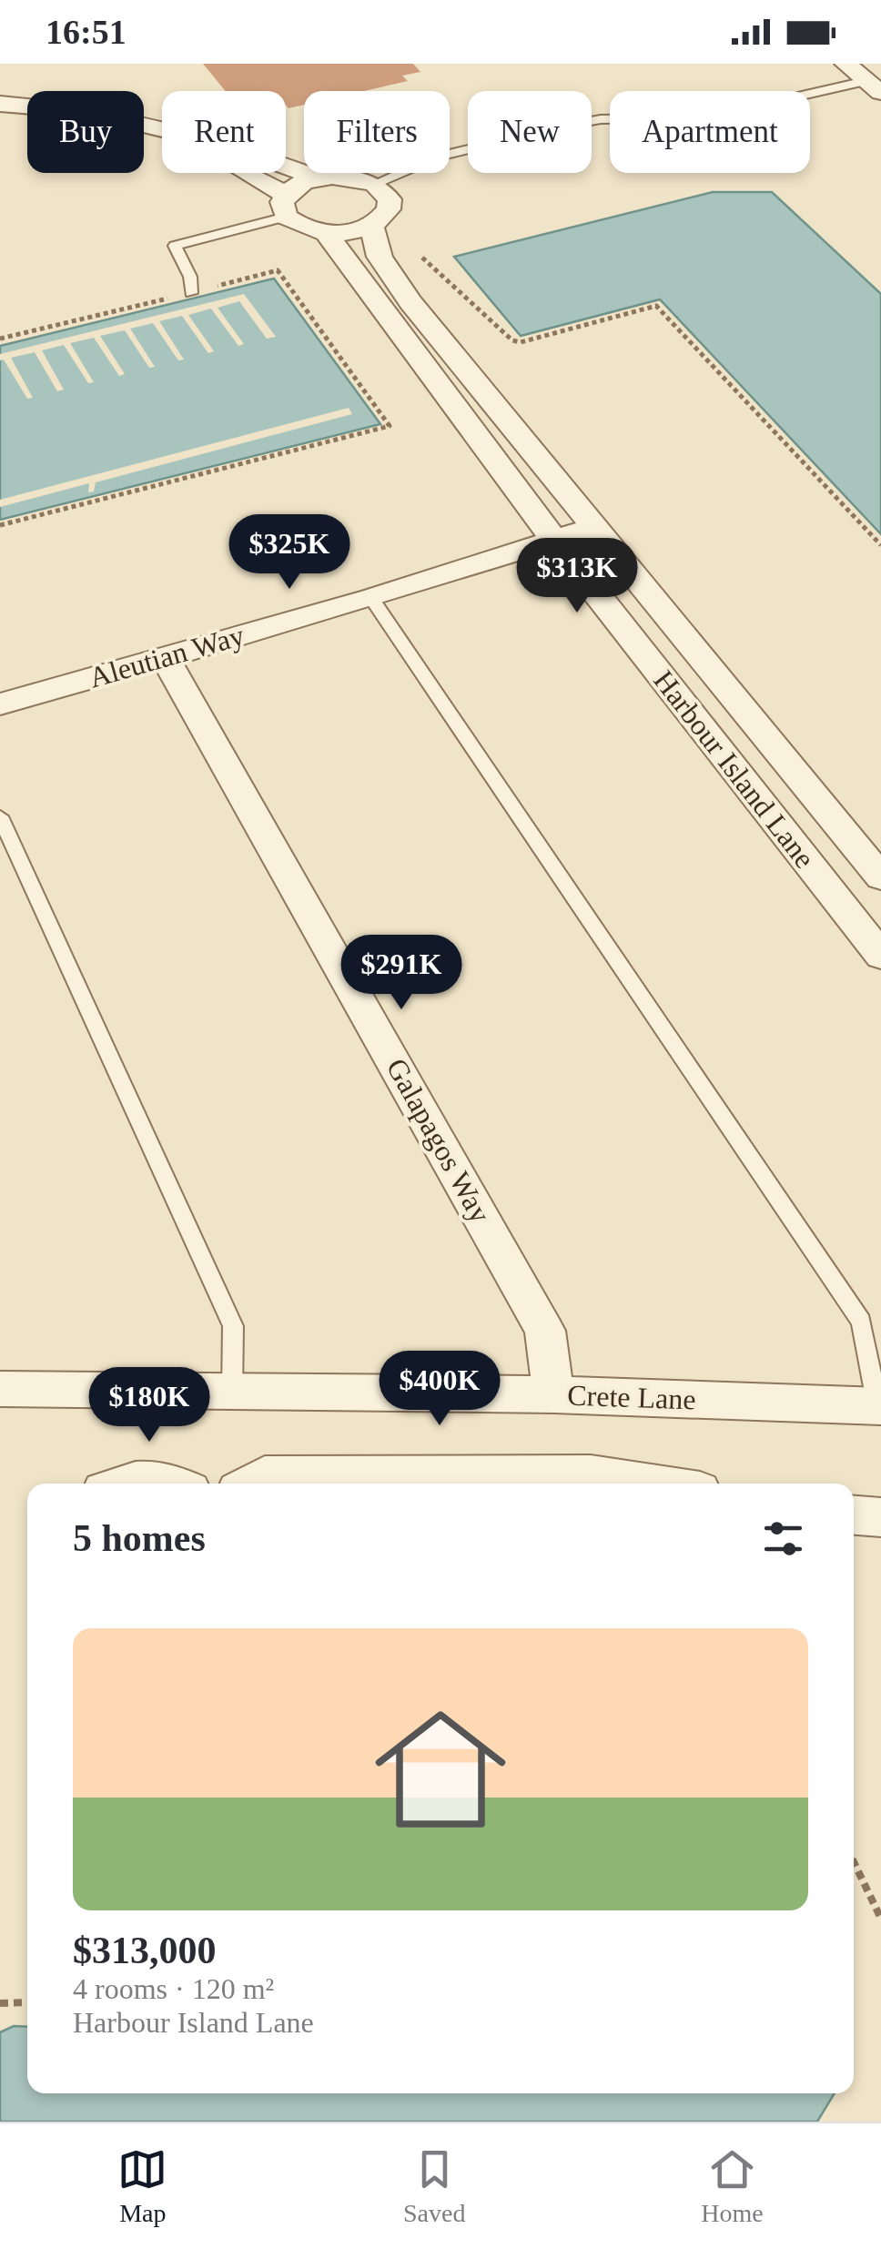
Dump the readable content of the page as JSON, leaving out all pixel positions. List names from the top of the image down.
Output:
{
  "streets": {
    "street": [
      "Aleutian Way",
      "Harbour Island Lane",
      "Galapagos Way",
      "Crete Lane"
    ]
  },
  "crossings": [
    ["Aleutian Way", "Harbour Island Lane"],
    ["Aleutian Way", "Galapagos Way"],
    ["Galapagos Way", "Crete Lane"]
  ],
  "page": {
    "status": "16:51",
    "chip": [
      "Buy",
      "Rent",
      "Filters",
      "New",
      "Apartment"
    ],
    "price": [
      "$325K",
      "$313K",
      "$291K",
      "$400K",
      "$180K"
    ],
    "heading": "5 homes",
    "list": [
      {
        "name": "$313,000",
        "note": "4 rooms · 120 m² · Harbour Island Lane"
      }
    ],
    "tabs": ["Map", "Saved", "Home"]
  }
}
